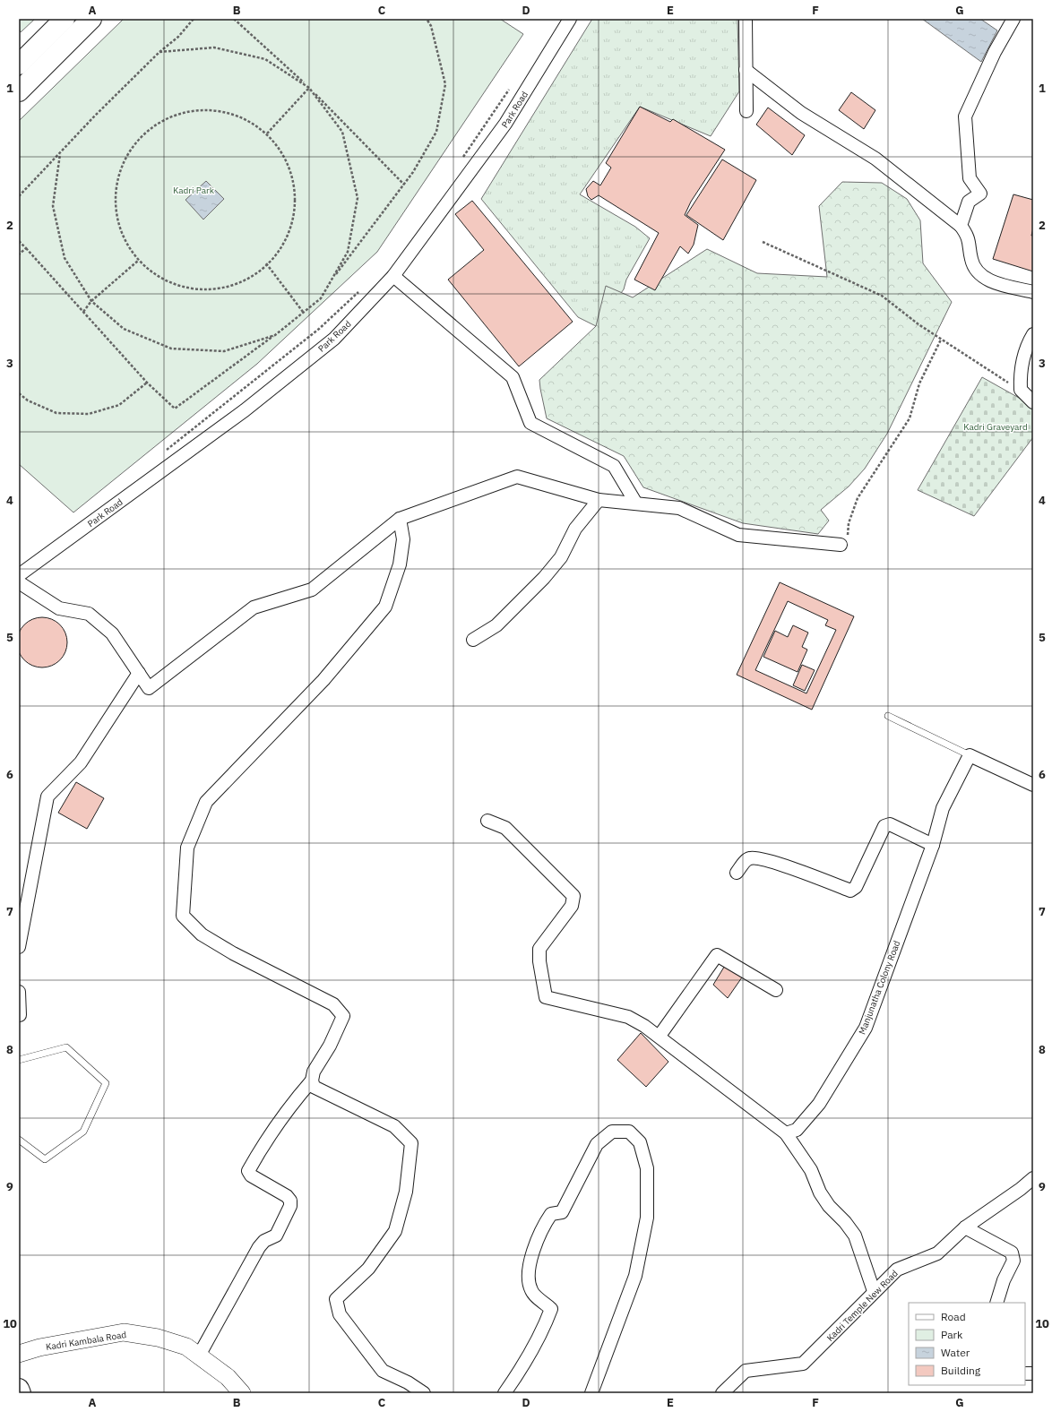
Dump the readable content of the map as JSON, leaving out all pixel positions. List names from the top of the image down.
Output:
{
  "streets": {
    "street": [
      "Park Road",
      "Manjunatha Colony Road",
      "Kadri Temple New Road",
      "Kadri Kambala Road"
    ]
  },
  "parks": ["Kadri Park", "Kadri Graveyard"],
  "legend": [
    "Road",
    "Park",
    "Water",
    "Building"
  ],
  "grid": {
    "columns": [
      "A",
      "B",
      "C",
      "D",
      "E",
      "F",
      "G"
    ],
    "rows": [
      "1",
      "2",
      "3",
      "4",
      "5",
      "6",
      "7",
      "8",
      "9",
      "10"
    ]
  }
}
